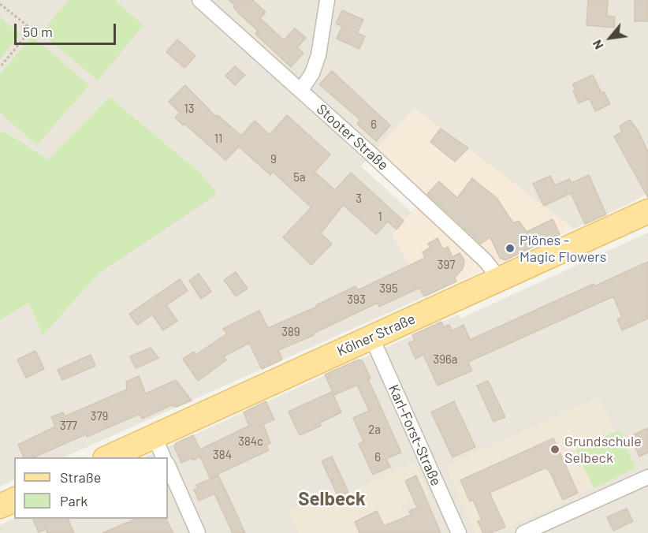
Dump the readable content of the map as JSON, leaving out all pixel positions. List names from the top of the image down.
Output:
{
  "streets": {
    "main road": ["Kölner Straße"],
    "street": ["Stooter Straße", "Karl-Forst-Straße"]
  },
  "crossings": [
    ["Stooter Straße", "Kölner Straße"],
    ["Kölner Straße", "Karl-Forst-Straße"]
  ],
  "districts": ["Selbeck"],
  "places": ["Plönes - Magic Flowers", "Grundschule Selbeck"],
  "house_numbers": [
    "13",
    "6",
    "11",
    "9",
    "5a",
    "3",
    "1",
    "397",
    "395",
    "393",
    "389",
    "396a",
    "379",
    "377",
    "2a",
    "384c",
    "384",
    "6"
  ],
  "legend": ["Straße", "Park"],
  "scale_bar": "50 m",
  "north": "bottom left"
}
